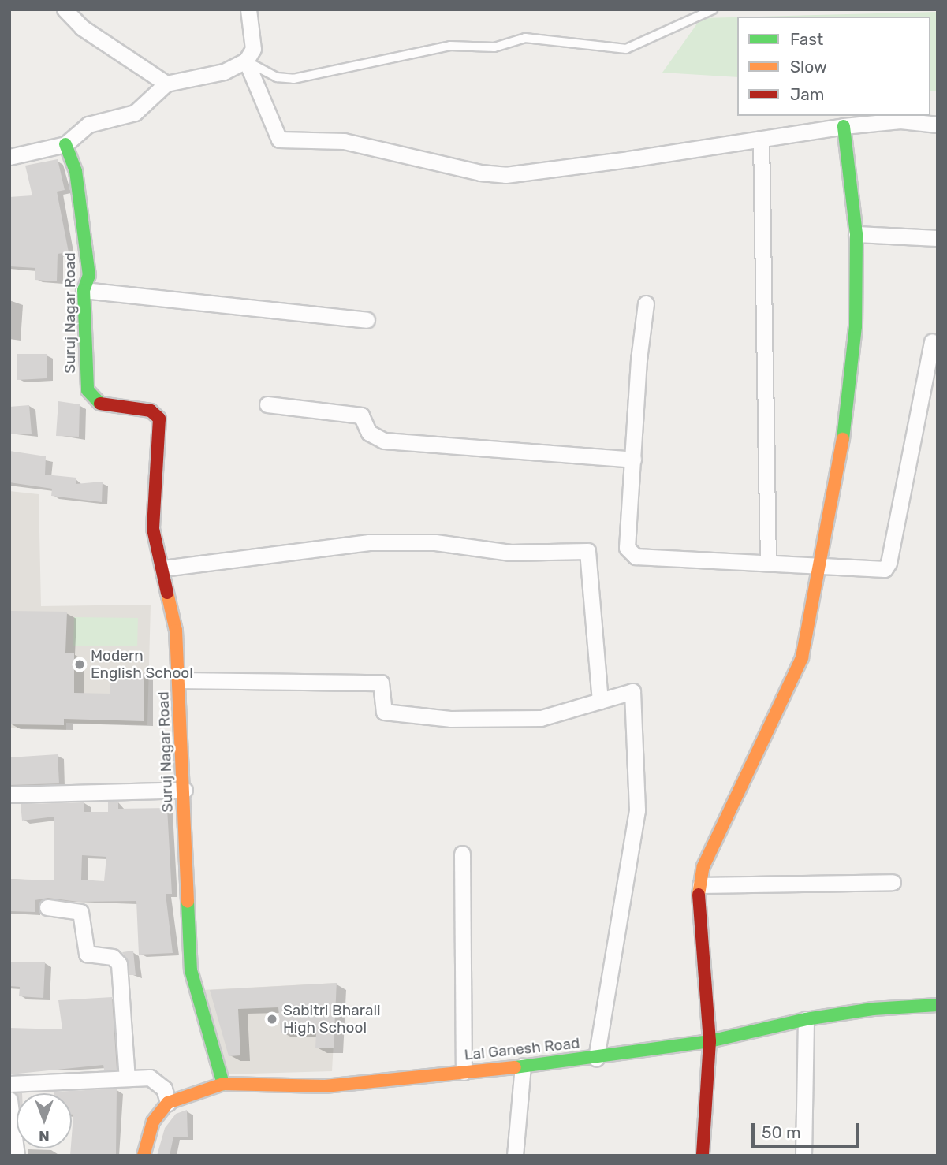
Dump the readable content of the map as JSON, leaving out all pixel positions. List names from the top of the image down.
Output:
{
  "streets": {
    "street": ["Suruj Nagar Road", "Lal Ganesh Road"]
  },
  "crossings": [
    ["Suruj Nagar Road", "Lal Ganesh Road"]
  ],
  "places": ["Modern English School", "Sabitri Bharali High School"],
  "legend": ["Fast", "Slow", "Jam"],
  "scale_bar": "50 m",
  "north": "bottom"
}
